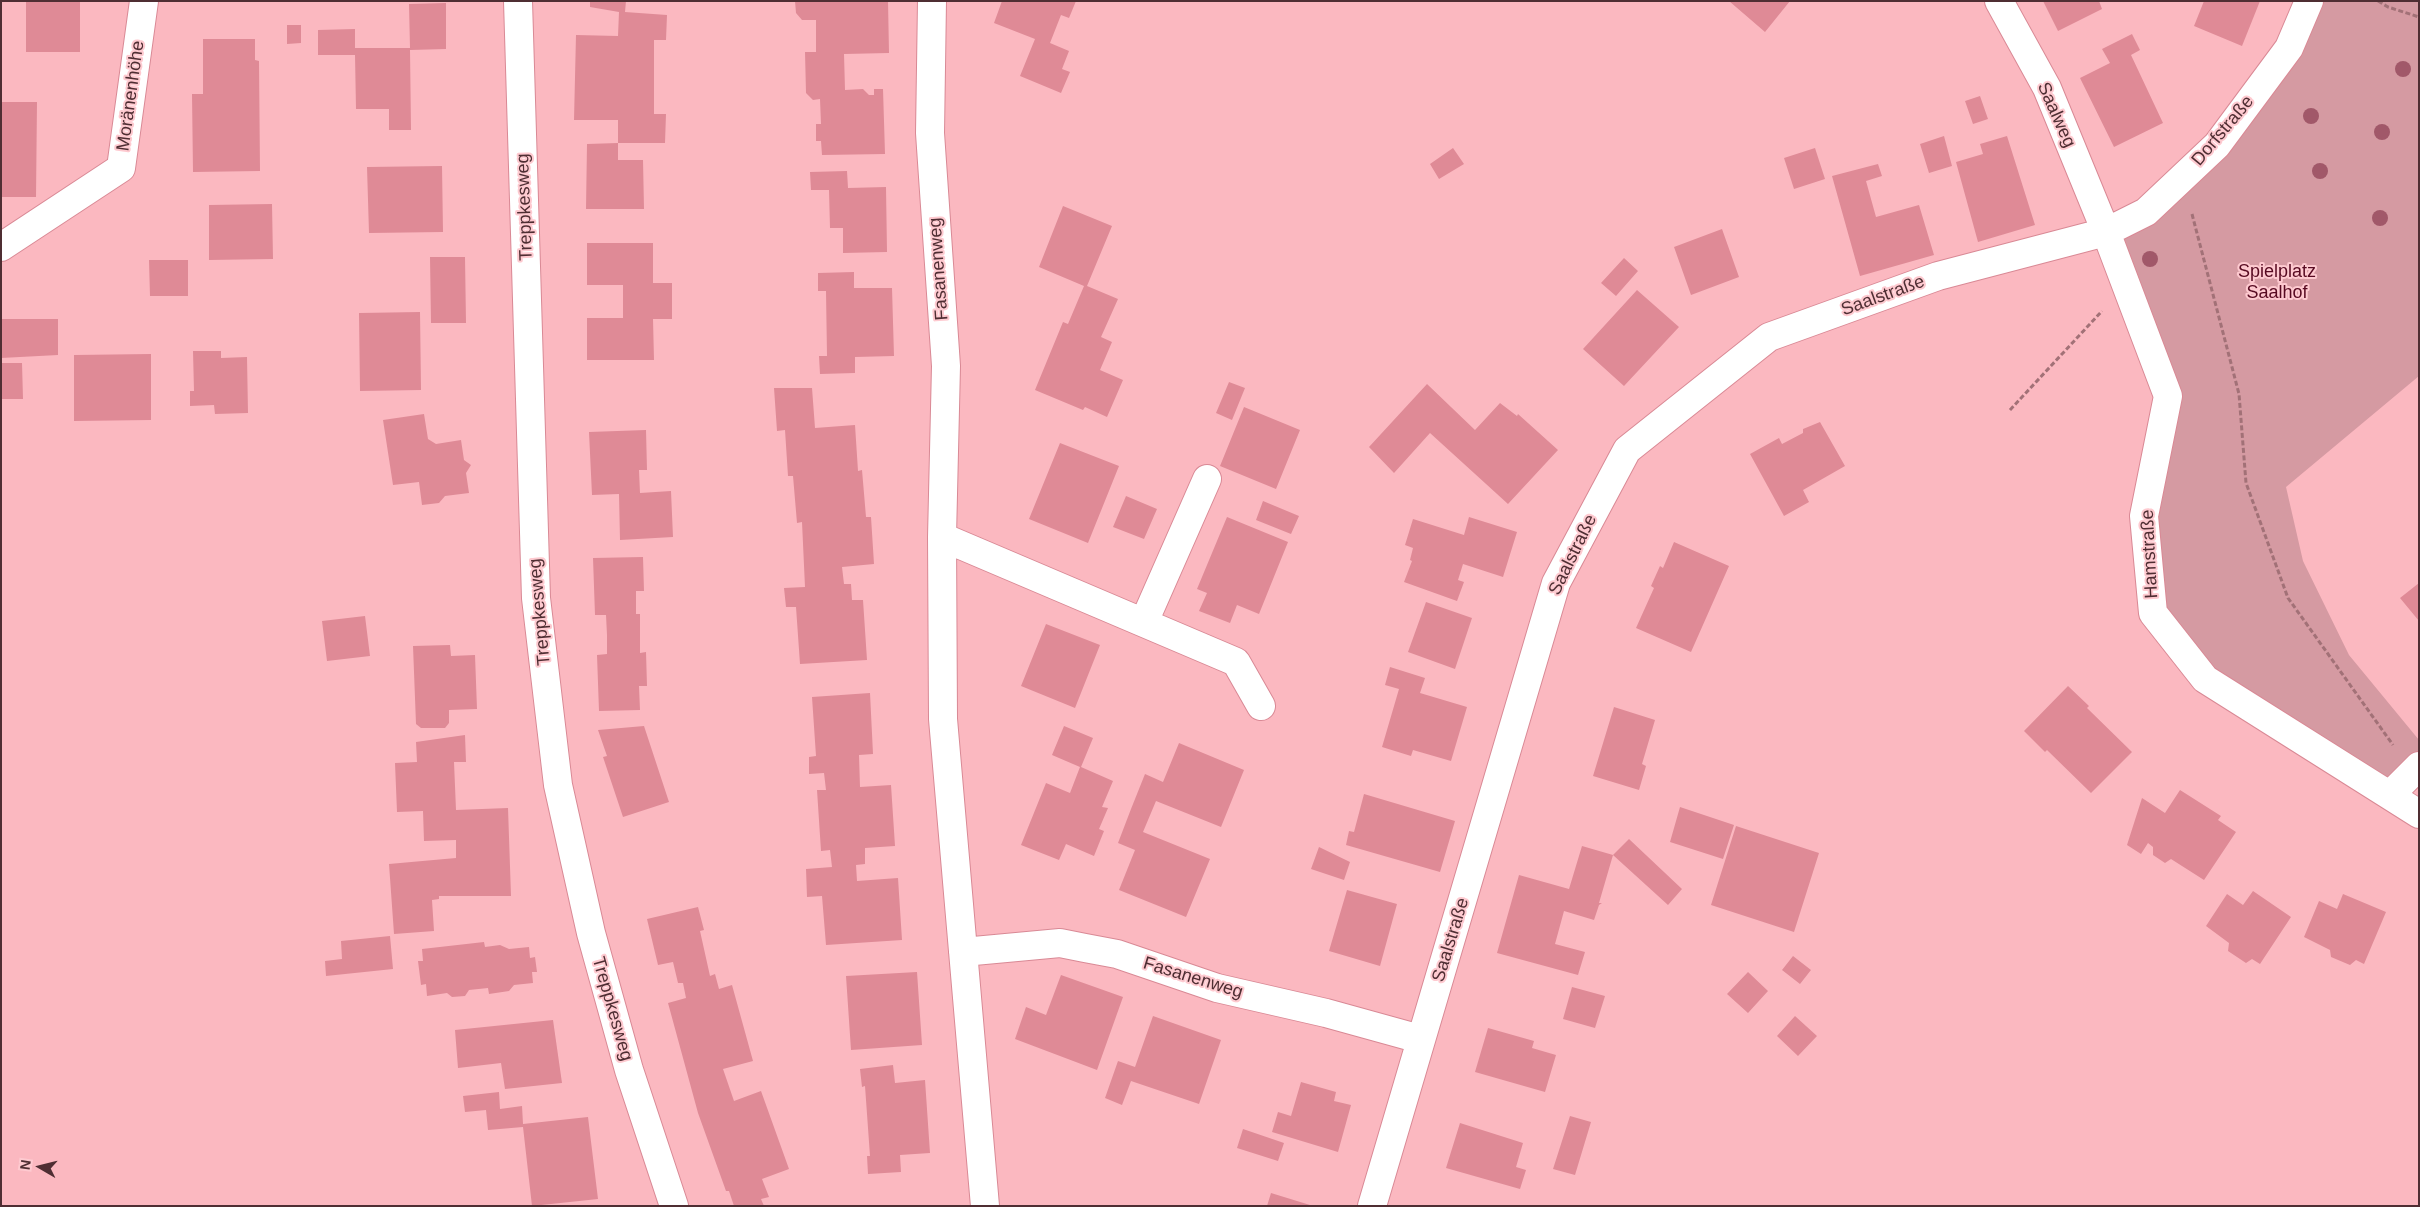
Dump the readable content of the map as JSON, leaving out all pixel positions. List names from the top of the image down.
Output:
{
  "streets": {
    "street": [
      "Moränenhöhe",
      "Saalweg",
      "Dorfstraße",
      "Treppkesweg",
      "Fasanenweg",
      "Saalstraße",
      "Hamstraße"
    ]
  },
  "crossings": [
    ["Saalweg", "Dorfstraße"],
    ["Saalweg", "Saalstraße"],
    ["Saalweg", "Hamstraße"],
    ["Dorfstraße", "Saalstraße"],
    ["Dorfstraße", "Hamstraße"],
    ["Fasanenweg", "Saalstraße"],
    ["Saalstraße", "Hamstraße"]
  ],
  "parks": ["Spielplatz Saalhof"],
  "north": "left"
}
